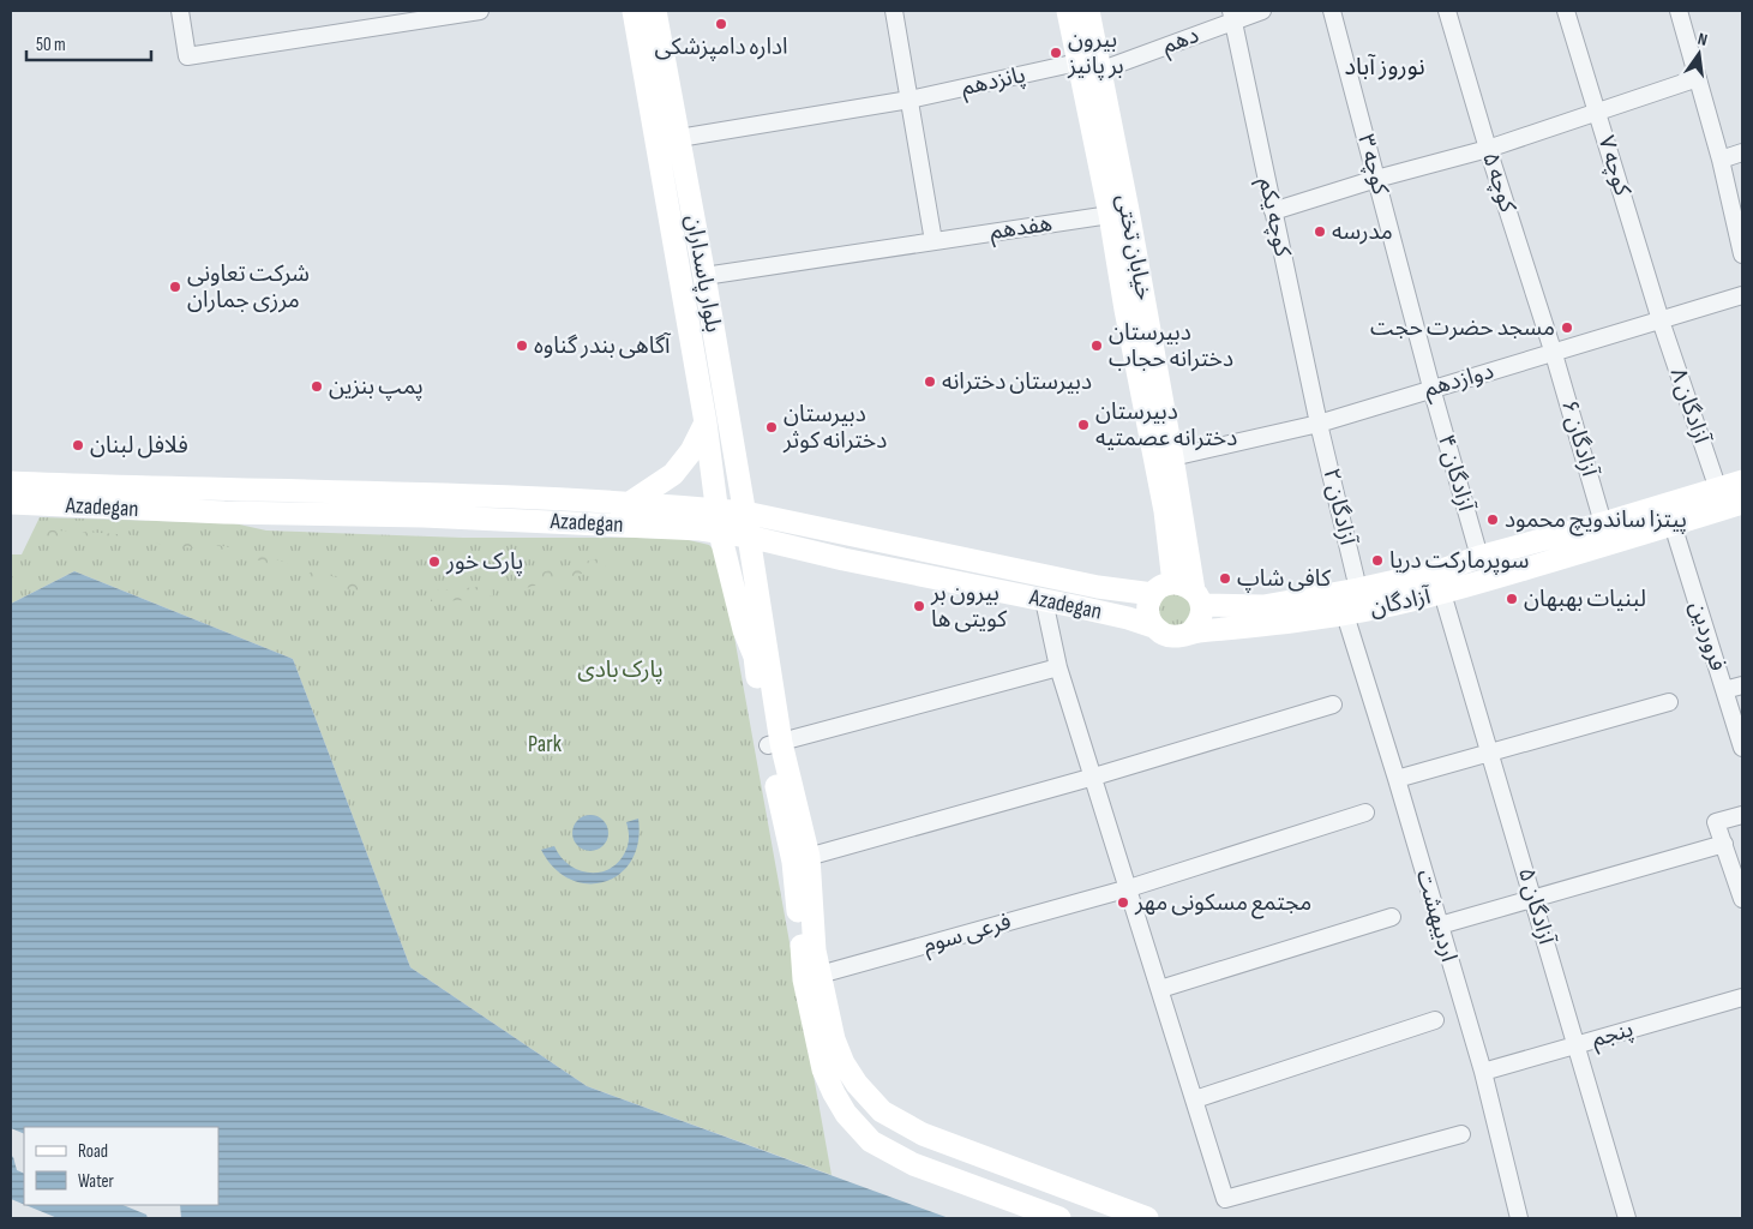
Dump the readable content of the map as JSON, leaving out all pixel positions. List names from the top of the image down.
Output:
{
  "streets": {
    "main road": [
      "خیابان تختی",
      "بلوار پاسداران",
      "Azadegan",
      "آزادگان"
    ],
    "street": [
      "دهم",
      "پانزدهم",
      "کوچه ۳",
      "کوچه ۷",
      "کوچه ۵",
      "کوچه یکم",
      "هفدهم",
      "دوازدهم",
      "آزادگان ۸",
      "آزادگان ۶",
      "آزادگان ۴",
      "آزادگان ۲",
      "فروردین",
      "آزادگان ۵",
      "اردیبهشت",
      "فرعی سوم",
      "پنجم"
    ]
  },
  "crossings": [
    ["دهم", "کوچه یکم"],
    ["دهم", "خیابان تختی"],
    ["پانزدهم", "خیابان تختی"],
    ["پانزدهم", "بلوار پاسداران"],
    ["کوچه ۳", "دوازدهم"],
    ["کوچه ۳", "آزادگان ۴"],
    ["کوچه ۷", "دوازدهم"],
    ["کوچه ۷", "آزادگان ۸"],
    ["کوچه ۵", "دوازدهم"],
    ["کوچه ۵", "آزادگان ۶"],
    ["کوچه یکم", "دوازدهم"],
    ["کوچه یکم", "آزادگان ۲"],
    ["هفدهم", "خیابان تختی"],
    ["هفدهم", "بلوار پاسداران"],
    ["خیابان تختی", "دوازدهم"],
    ["خیابان تختی", "Azadegan"],
    ["خیابان تختی", "آزادگان"],
    ["بلوار پاسداران", "Azadegan"],
    ["دوازدهم", "آزادگان ۸"],
    ["دوازدهم", "آزادگان ۶"],
    ["دوازدهم", "آزادگان ۴"],
    ["دوازدهم", "آزادگان ۲"],
    ["آزادگان ۸", "آزادگان"],
    ["آزادگان ۶", "آزادگان"],
    ["آزادگان ۴", "آزادگان"],
    ["آزادگان ۲", "آزادگان"],
    ["Azadegan", "آزادگان"],
    ["آزادگان", "فروردین"],
    ["آزادگان", "آزادگان ۵"],
    ["آزادگان", "اردیبهشت"],
    ["آزادگان ۵", "پنجم"],
    ["اردیبهشت", "پنجم"]
  ],
  "districts": ["نوروز آباد"],
  "parks": ["پارک بادی", "Park"],
  "places": [
    "اداره دامپزشکی",
    "بیرون بر پانیز",
    "مدرسه",
    "شرکت تعاونی مرزی جماران",
    "مسجد حضرت حجت",
    "آگاهی بندر گناوه",
    "دبیرستان دخترانه حجاب",
    "دبیرستان دخترانه",
    "پمپ بنزین",
    "دبیرستان دخترانه عصمتیه",
    "دبیرستان دخترانه کوثر",
    "فلافل لبنان",
    "پیتزا ساندویچ محمود",
    "سوپرمارکت دریا",
    "پارک خور",
    "کافی شاپ",
    "لبنیات بهبهان",
    "بیرون بر کویتی ها",
    "مجتمع مسکونی مهر"
  ],
  "legend": ["Road", "Water"],
  "scale_bar": "50 m",
  "north": "top"
}
